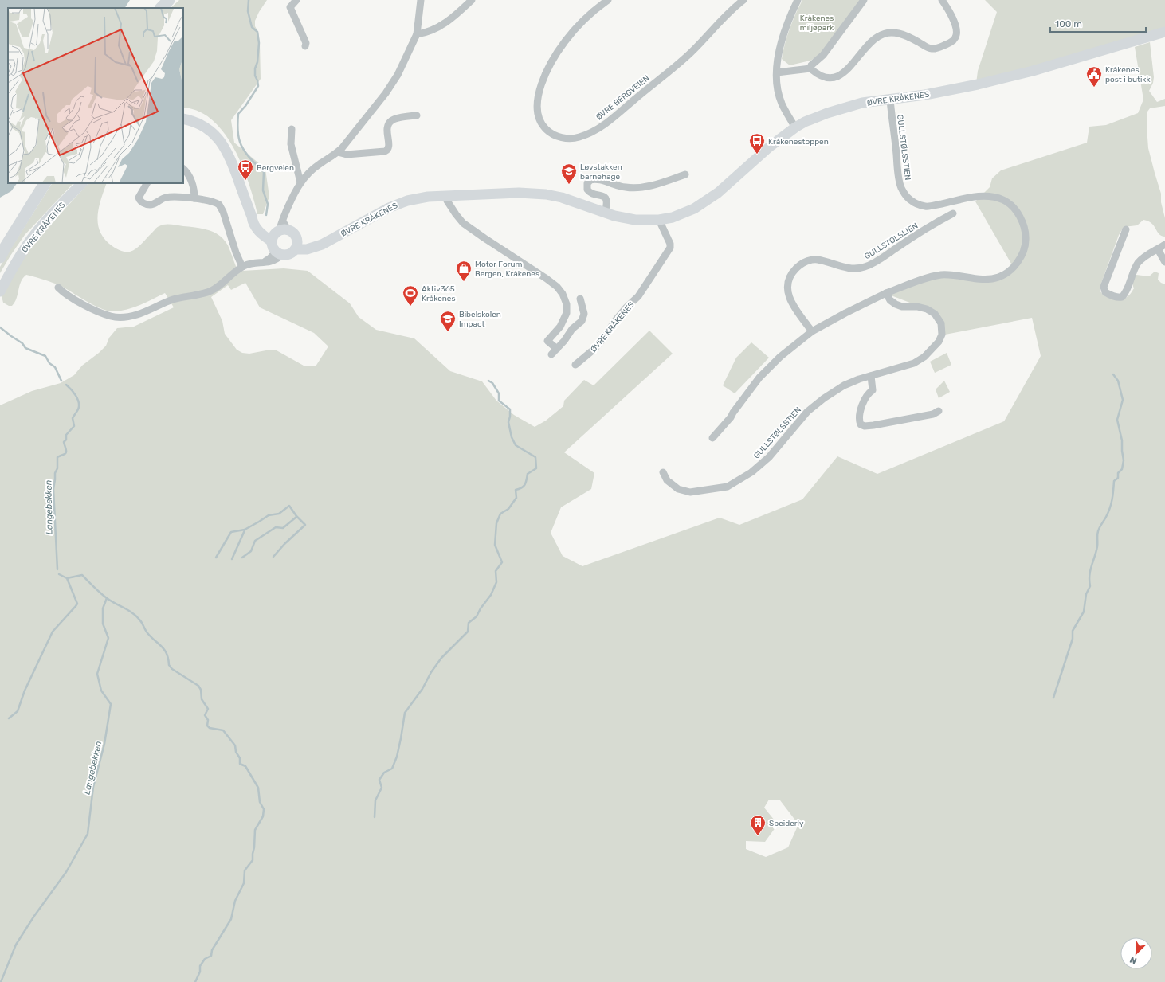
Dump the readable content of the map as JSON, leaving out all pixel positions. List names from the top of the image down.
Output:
{
  "streets": {
    "main road": ["ØVRE KRÅKENES"],
    "street": ["ØVRE BERGVEIEN", "GULLSTØLSSTIEN", "GULLSTØLSLIEN"]
  },
  "crossings": [
    ["ØVRE KRÅKENES", "GULLSTØLSSTIEN"]
  ],
  "water": ["Langebekken"],
  "parks": ["Kråkenes miljøpark"],
  "places": {
    "public building": ["Kråkenes post i butikk"],
    "bus stop": ["Kråkenestoppen", "Bergveien"],
    "school or university": ["Løvstakken barnehage", "Bibelskolen Impact"],
    "shop": ["Motor Forum Bergen, Kråkenes"],
    "sports": ["Aktiv365 Kråkenes"],
    "building": ["Speiderly"]
  },
  "scale_bar": "100 m",
  "north": "bottom left"
}
